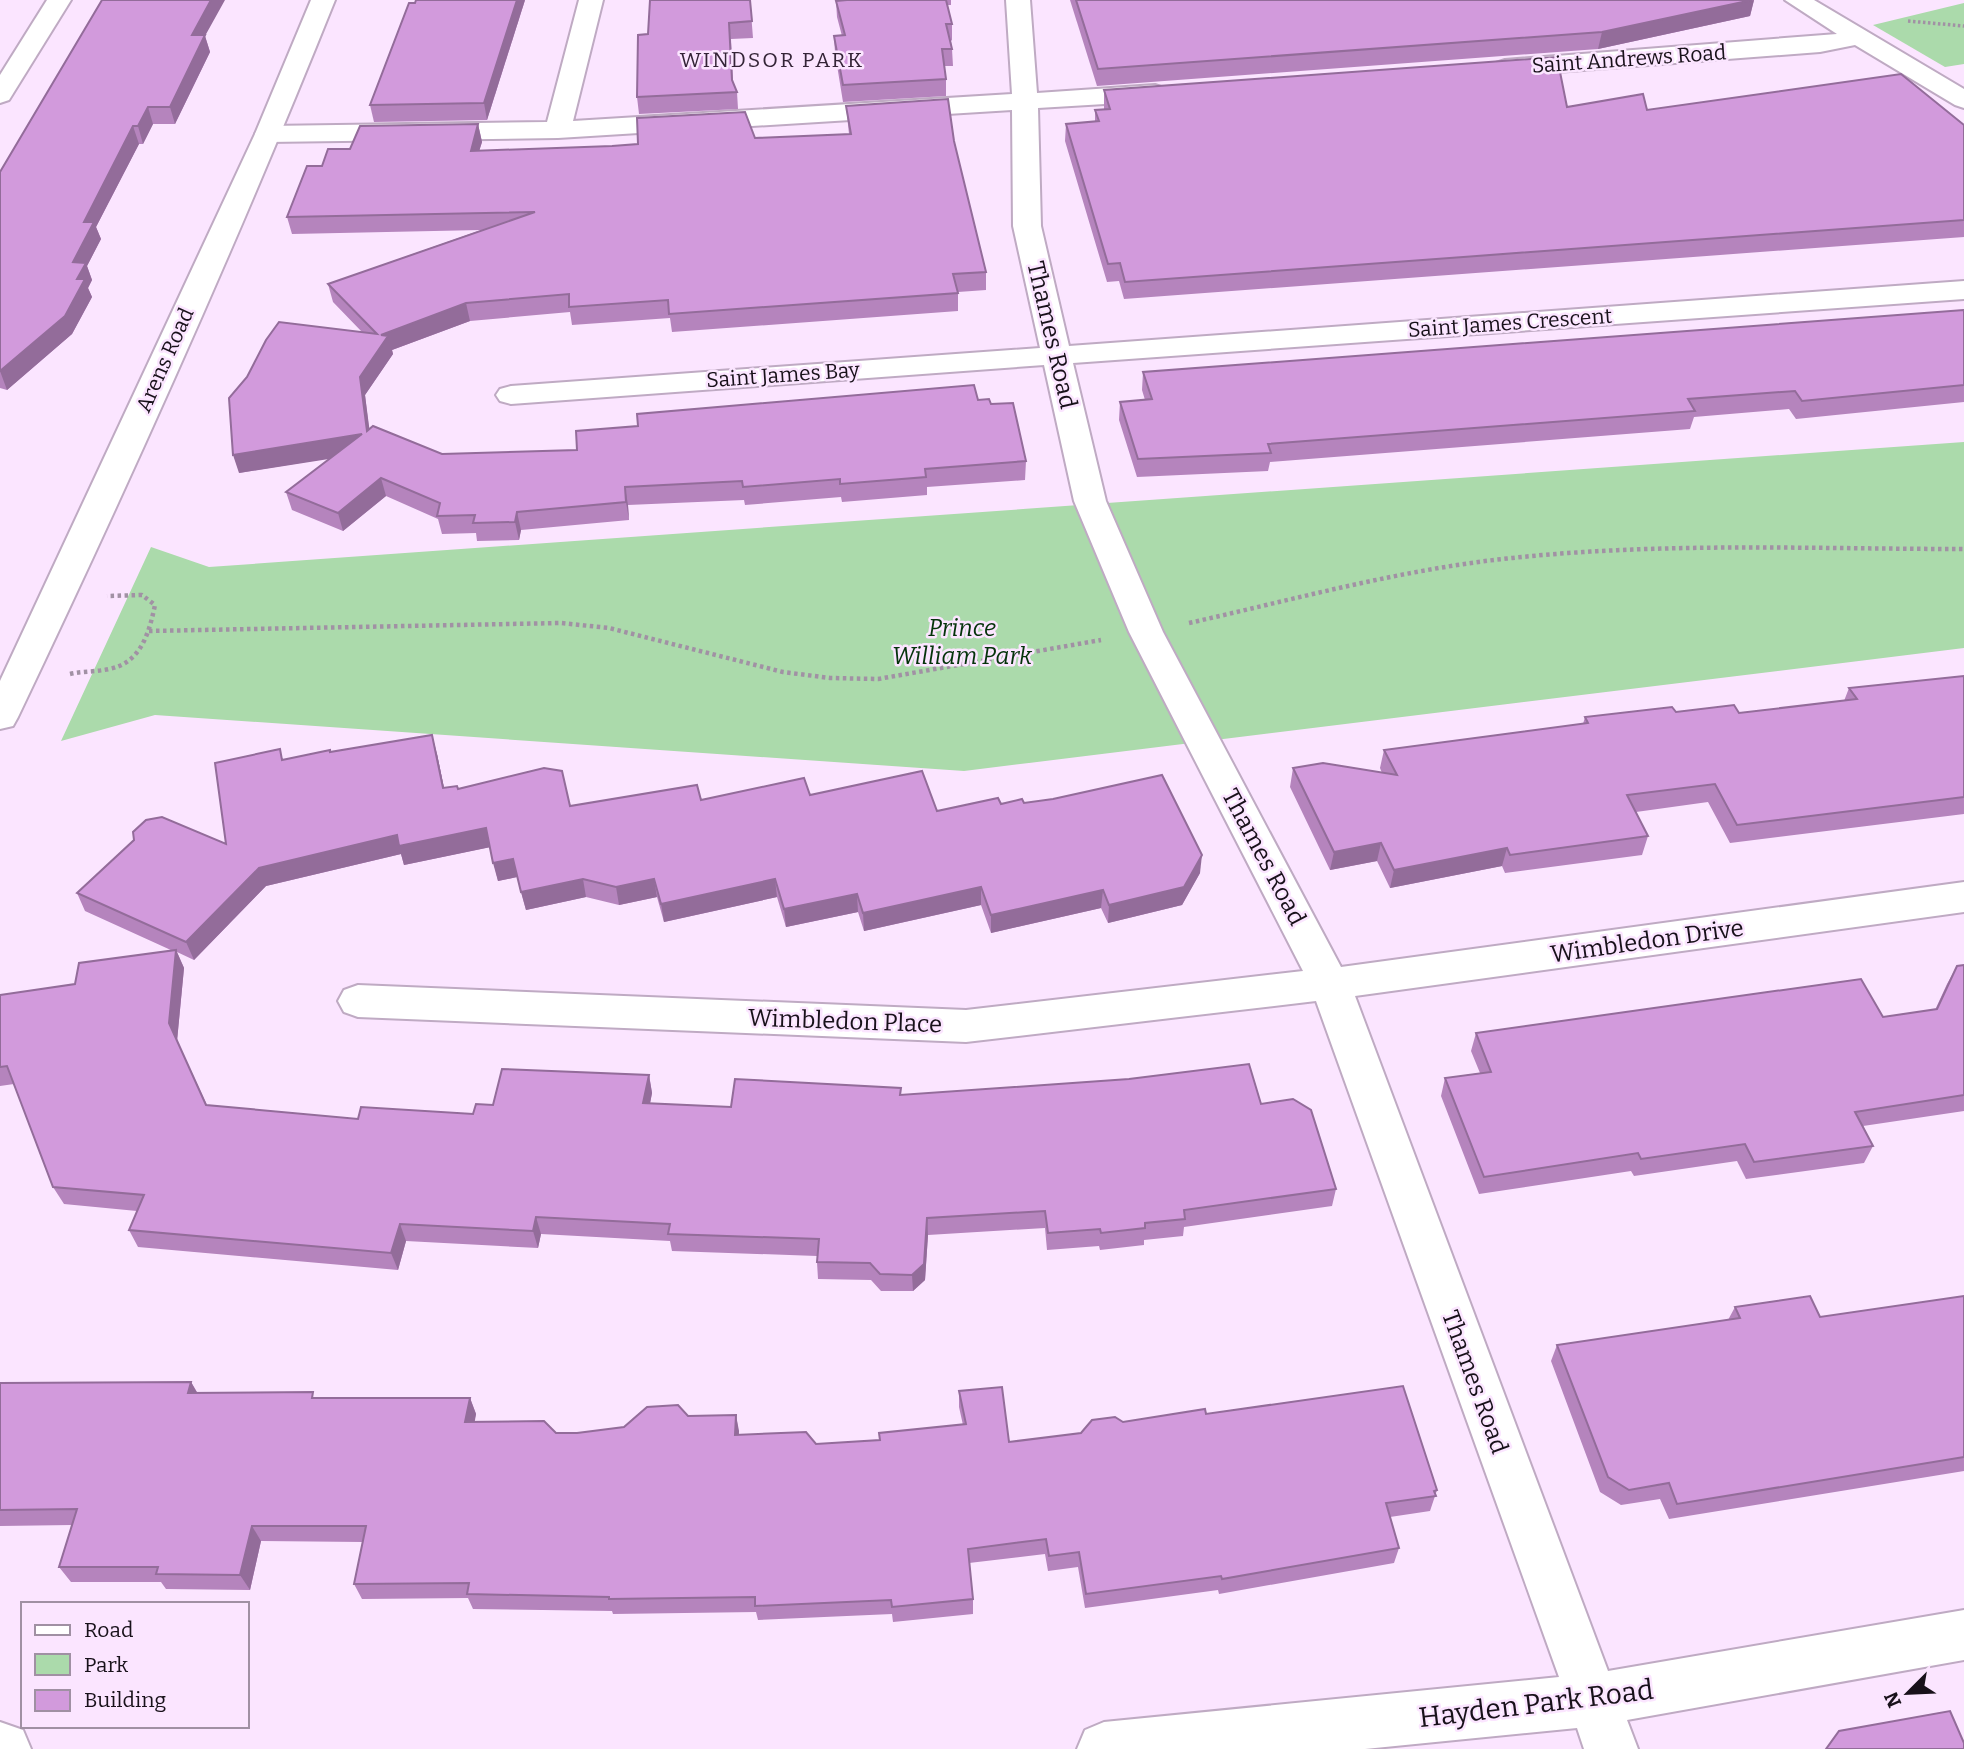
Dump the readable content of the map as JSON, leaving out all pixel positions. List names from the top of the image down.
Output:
{
  "streets": {
    "street": [
      "Saint Andrews Road",
      "Saint James Crescent",
      "Thames Road",
      "Arens Road",
      "Saint James Bay",
      "Wimbledon Drive",
      "Wimbledon Place",
      "Hayden Park Road"
    ]
  },
  "crossings": [
    ["Saint James Crescent", "Thames Road"],
    ["Saint James Crescent", "Saint James Bay"],
    ["Thames Road", "Saint James Bay"],
    ["Thames Road", "Wimbledon Drive"],
    ["Thames Road", "Wimbledon Place"],
    ["Thames Road", "Hayden Park Road"],
    ["Wimbledon Drive", "Wimbledon Place"]
  ],
  "districts": ["WINDSOR PARK"],
  "parks": ["Prince William Park"],
  "legend": ["Road", "Park", "Building"],
  "north": "bottom left"
}
